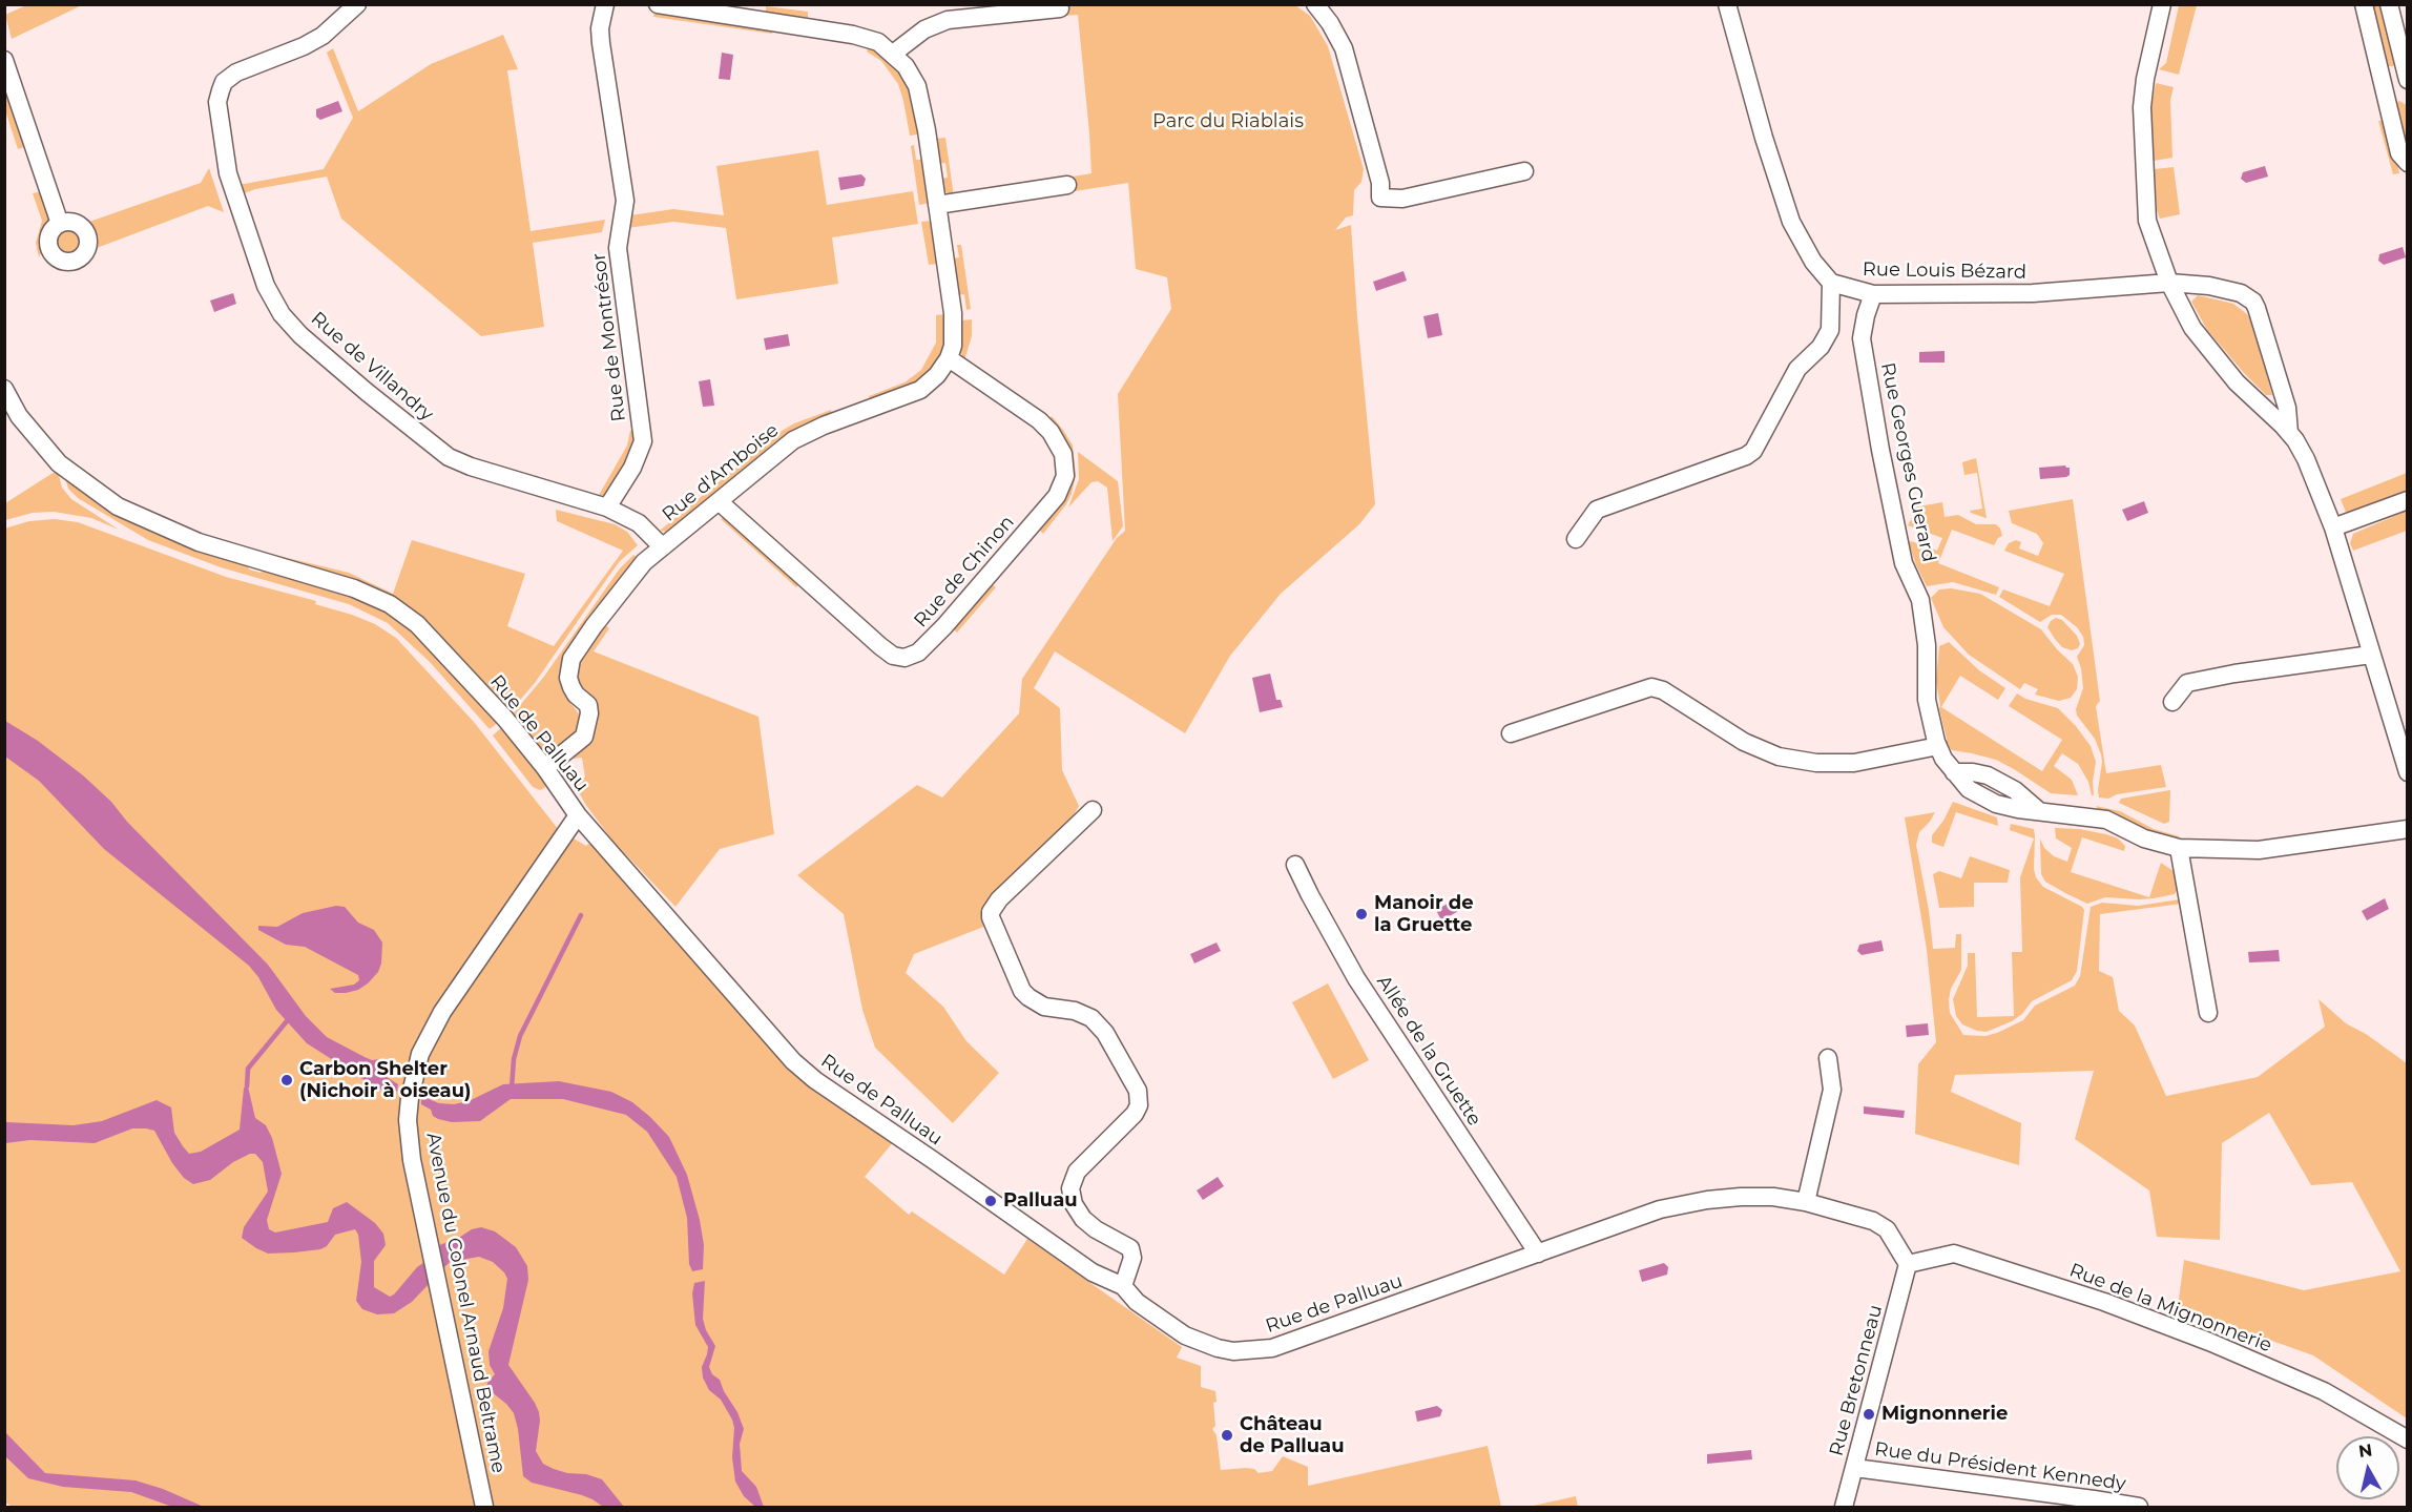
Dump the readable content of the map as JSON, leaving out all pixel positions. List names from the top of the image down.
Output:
{
  "streets": {
    "street": [
      "Rue Louis Bézard",
      "Rue de Montrésor",
      "Rue de Villandry",
      "Rue Georges Guerard",
      "Rue d'Amboise",
      "Rue de Chinon",
      "Rue de Palluau",
      "Allée de la Gruette",
      "Avenue du Colonel Arnaud Beltrame",
      "Rue de la Mignonnerie",
      "Rue Bretonneau",
      "Rue du Président Kennedy"
    ]
  },
  "crossings": [
    ["Rue Louis Bézard", "Rue Georges Guerard"],
    ["Rue de Montrésor", "Rue de Villandry"],
    ["Rue de Villandry", "Rue d'Amboise"],
    ["Rue d'Amboise", "Rue de Chinon"],
    ["Rue d'Amboise", "Rue de Palluau"],
    ["Rue de Palluau", "Allée de la Gruette"],
    ["Rue de Palluau", "Avenue du Colonel Arnaud Beltrame"],
    ["Rue de Palluau", "Rue de la Mignonnerie"],
    ["Rue de Palluau", "Rue Bretonneau"],
    ["Rue de la Mignonnerie", "Rue Bretonneau"],
    ["Rue Bretonneau", "Rue du Président Kennedy"]
  ],
  "parks": ["Parc du Riablais"],
  "places": [
    "Manoir de la Gruette",
    "Carbon Shelter (Nichoir à oiseau)",
    "Palluau",
    "Mignonnerie",
    "Château de Palluau"
  ],
  "north": "top"
}
